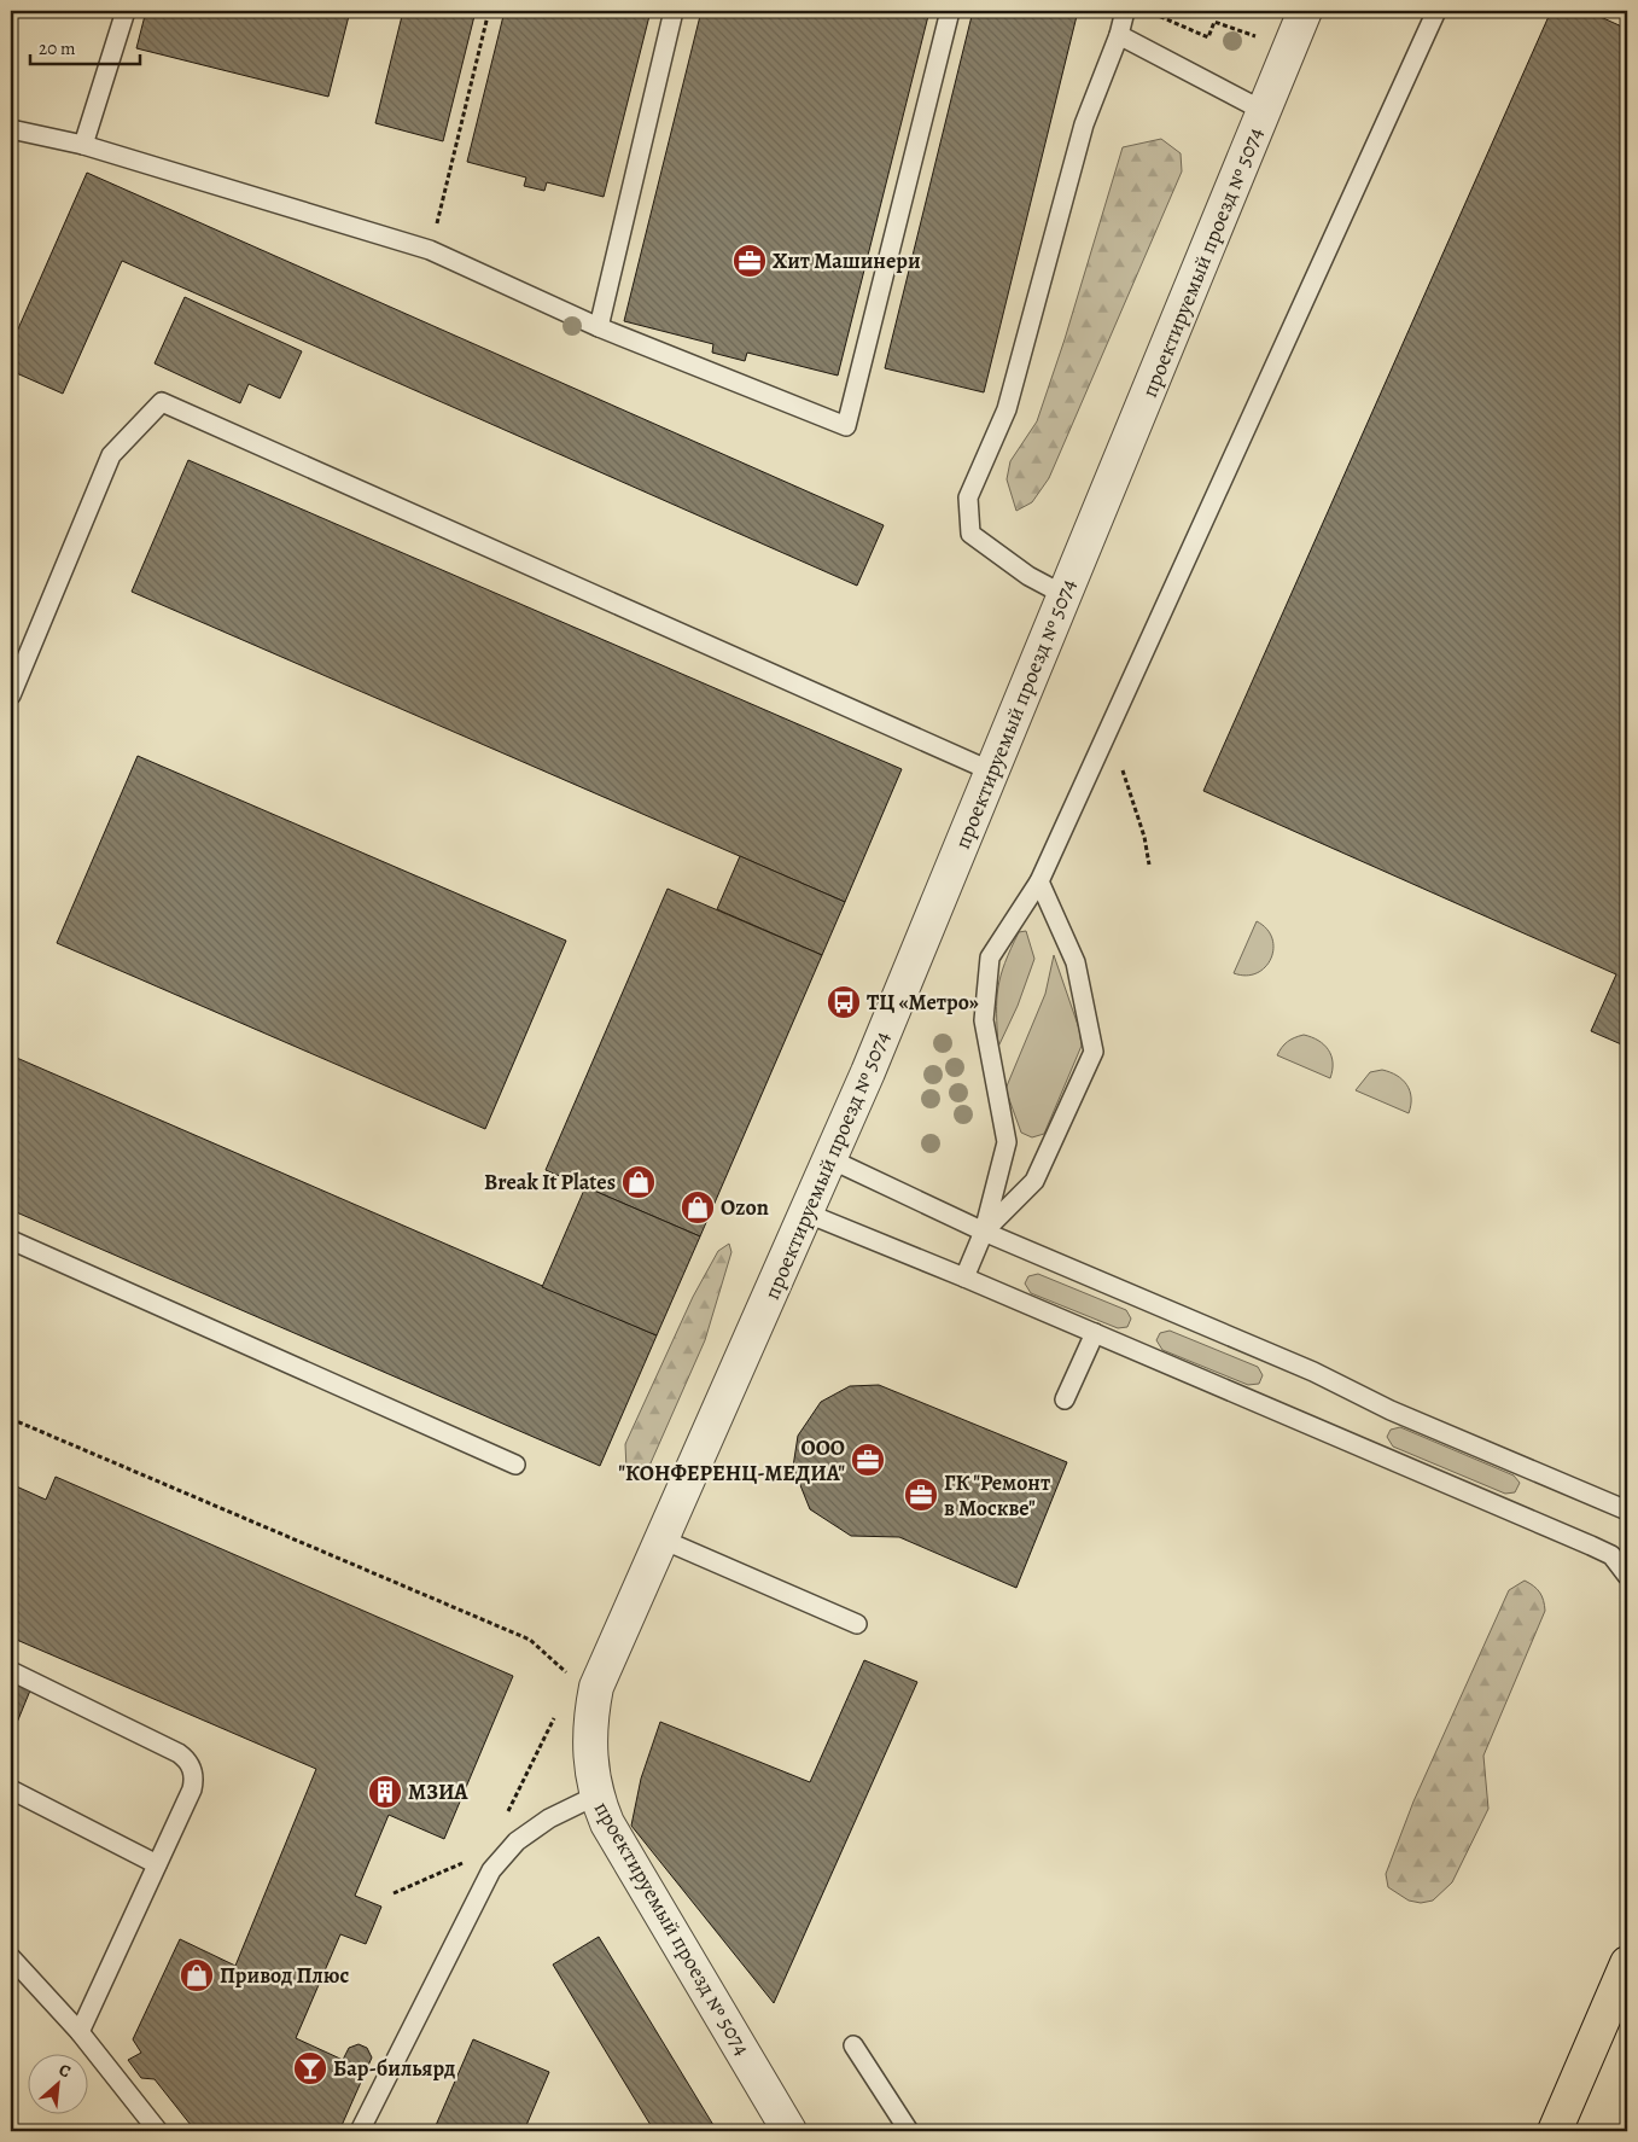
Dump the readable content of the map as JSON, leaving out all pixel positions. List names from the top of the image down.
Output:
{
  "streets": {
    "street": ["проектируемый проезд № 5074"]
  },
  "places": {
    "office": ["Хит Машинери", "ООО \"КОНФЕРЕНЦ-МЕДИА\"", "ГК \"Ремонт в Москве\""],
    "bus stop": ["ТЦ «Метро»"],
    "shop": ["Break It Plates", "Ozon", "Привод Плюс"],
    "building": ["МЗИА"],
    "bar": ["Бар-бильярд"]
  },
  "scale_bar": "20 m",
  "north": "top right"
}
